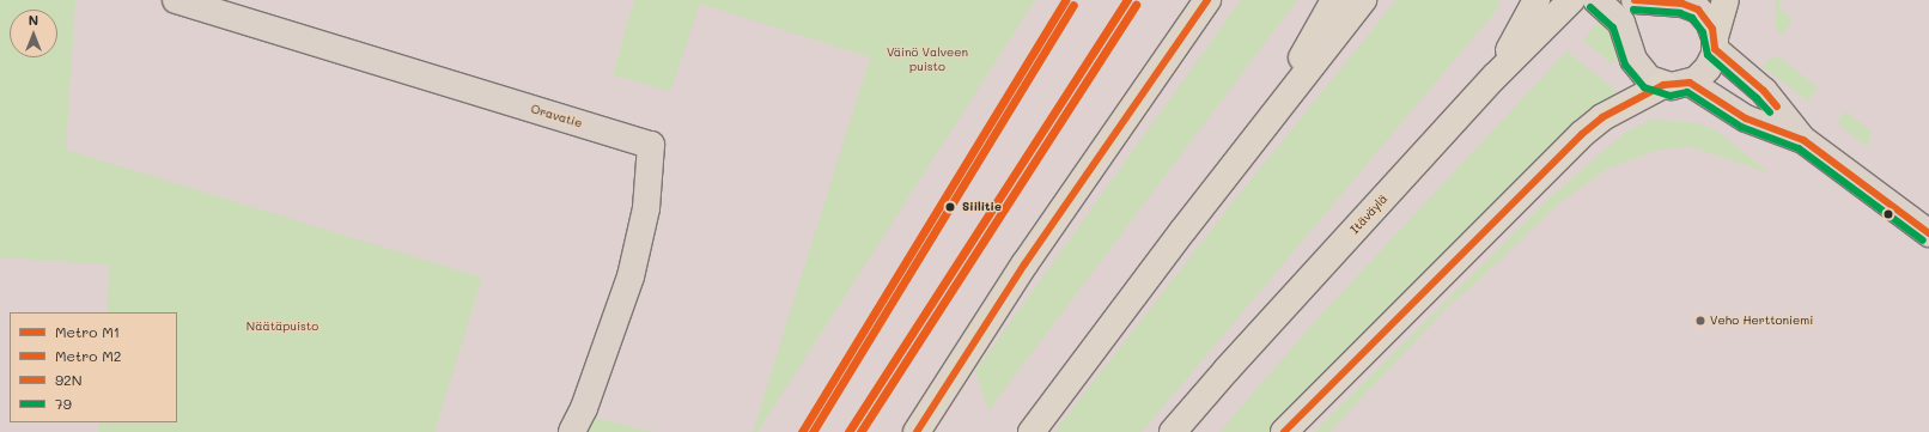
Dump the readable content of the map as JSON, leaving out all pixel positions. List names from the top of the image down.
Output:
{
  "streets": {
    "highway": ["Itäväylä"],
    "street": ["Oravatie"]
  },
  "parks": ["Väinö Valveen puisto", "Näätäpuisto"],
  "places": ["Siilitie", "Veho Herttoniemi"],
  "lines": [
    "metro line M1",
    "transit line 92N",
    "metro line M2",
    "transit line 79"
  ],
  "legend": [
    "Metro M1",
    "Metro M2",
    "92N",
    "79"
  ],
  "north": "top"
}
